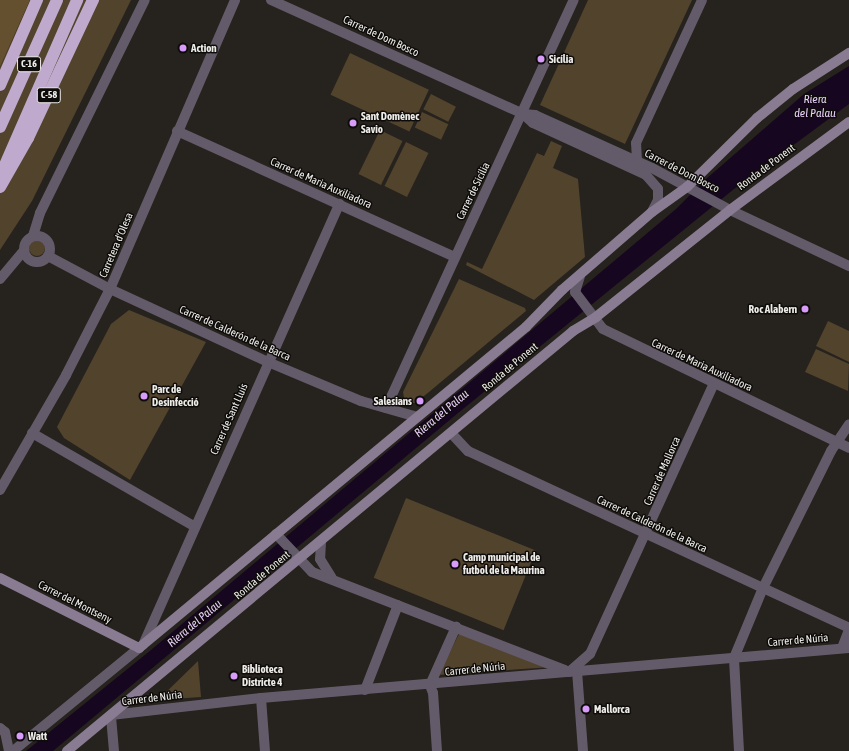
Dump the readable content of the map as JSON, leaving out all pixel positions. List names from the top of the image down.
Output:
{
  "streets": {
    "highway": ["C-16", "C-58"],
    "main road": ["Ronda de Ponent", "Carrer del Montseny"],
    "street": [
      "Carrer de Dom Bosco",
      "Carrer de Maria Auxiliadora",
      "Carrer de Sicília",
      "Carretera d'Olesa",
      "Carrer de Calderón de la Barca",
      "Carrer de Sant Lluís",
      "Carrer de Mallorca",
      "Carrer de Núria"
    ]
  },
  "crossings": [
    ["Carrer de Dom Bosco", "Ronda de Ponent"],
    ["Carrer de Dom Bosco", "Carrer de Sicília"],
    ["Ronda de Ponent", "Carrer de Maria Auxiliadora"],
    ["Ronda de Ponent", "Carrer de Calderón de la Barca"],
    ["Ronda de Ponent", "Carrer de Sant Lluís"],
    ["Ronda de Ponent", "Carrer del Montseny"],
    ["Ronda de Ponent", "Carrer de Núria"],
    ["Carrer de Maria Auxiliadora", "Carrer de Sicília"],
    ["Carrer de Maria Auxiliadora", "Carretera d'Olesa"],
    ["Carrer de Maria Auxiliadora", "Carrer de Sant Lluís"],
    ["Carrer de Maria Auxiliadora", "Carrer de Mallorca"],
    ["Carrer de Sicília", "Carrer de Calderón de la Barca"],
    ["Carretera d'Olesa", "Carrer de Calderón de la Barca"],
    ["Carrer de Calderón de la Barca", "Carrer de Sant Lluís"],
    ["Carrer de Calderón de la Barca", "Carrer de Mallorca"],
    ["Carrer de Calderón de la Barca", "Carrer de Núria"],
    ["Carrer de Sant Lluís", "Carrer del Montseny"],
    ["Carrer de Mallorca", "Carrer de Núria"]
  ],
  "water": ["Riera del Palau"],
  "places": [
    "Action",
    "Sicília",
    "Sant Domènec Savio",
    "Roc Alabern",
    "Parc de Desinfecció",
    "Salesians",
    "Camp municipal de futbol de la Maurina",
    "Biblioteca Districte 4",
    "Mallorca",
    "Watt"
  ]
}
